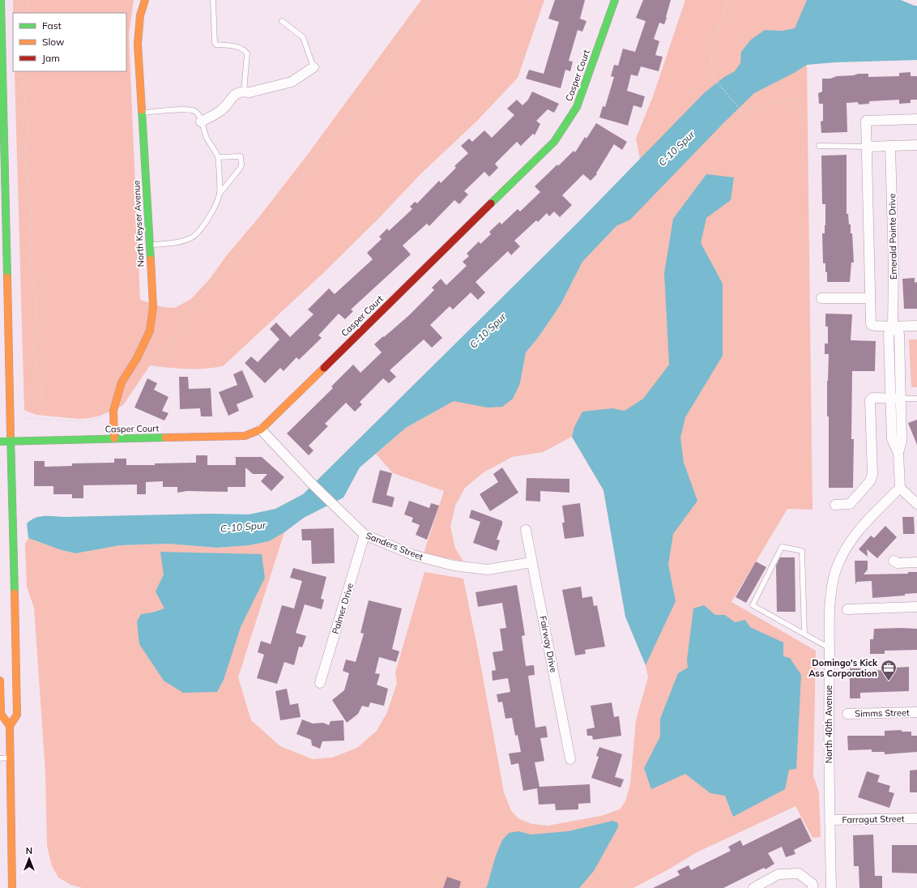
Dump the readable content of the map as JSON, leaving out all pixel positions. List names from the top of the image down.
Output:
{
  "streets": {
    "street": [
      "Casper Court",
      "North Keyser Avenue",
      "Emerald Pointe Drive",
      "Sanders Street",
      "Palmer Drive",
      "Fairway Drive",
      "Simms Street",
      "North 40th Avenue",
      "Farragut Street"
    ]
  },
  "crossings": [
    ["Casper Court", "North Keyser Avenue"],
    ["Casper Court", "Sanders Street"],
    ["Emerald Pointe Drive", "North 40th Avenue"],
    ["Sanders Street", "Palmer Drive"],
    ["Sanders Street", "Fairway Drive"],
    ["North 40th Avenue", "Farragut Street"]
  ],
  "water": ["C-10 Spur"],
  "places": {
    "office": ["Domingo's Kick Ass Corporation"]
  },
  "legend": ["Fast", "Slow", "Jam"],
  "north": "top"
}
